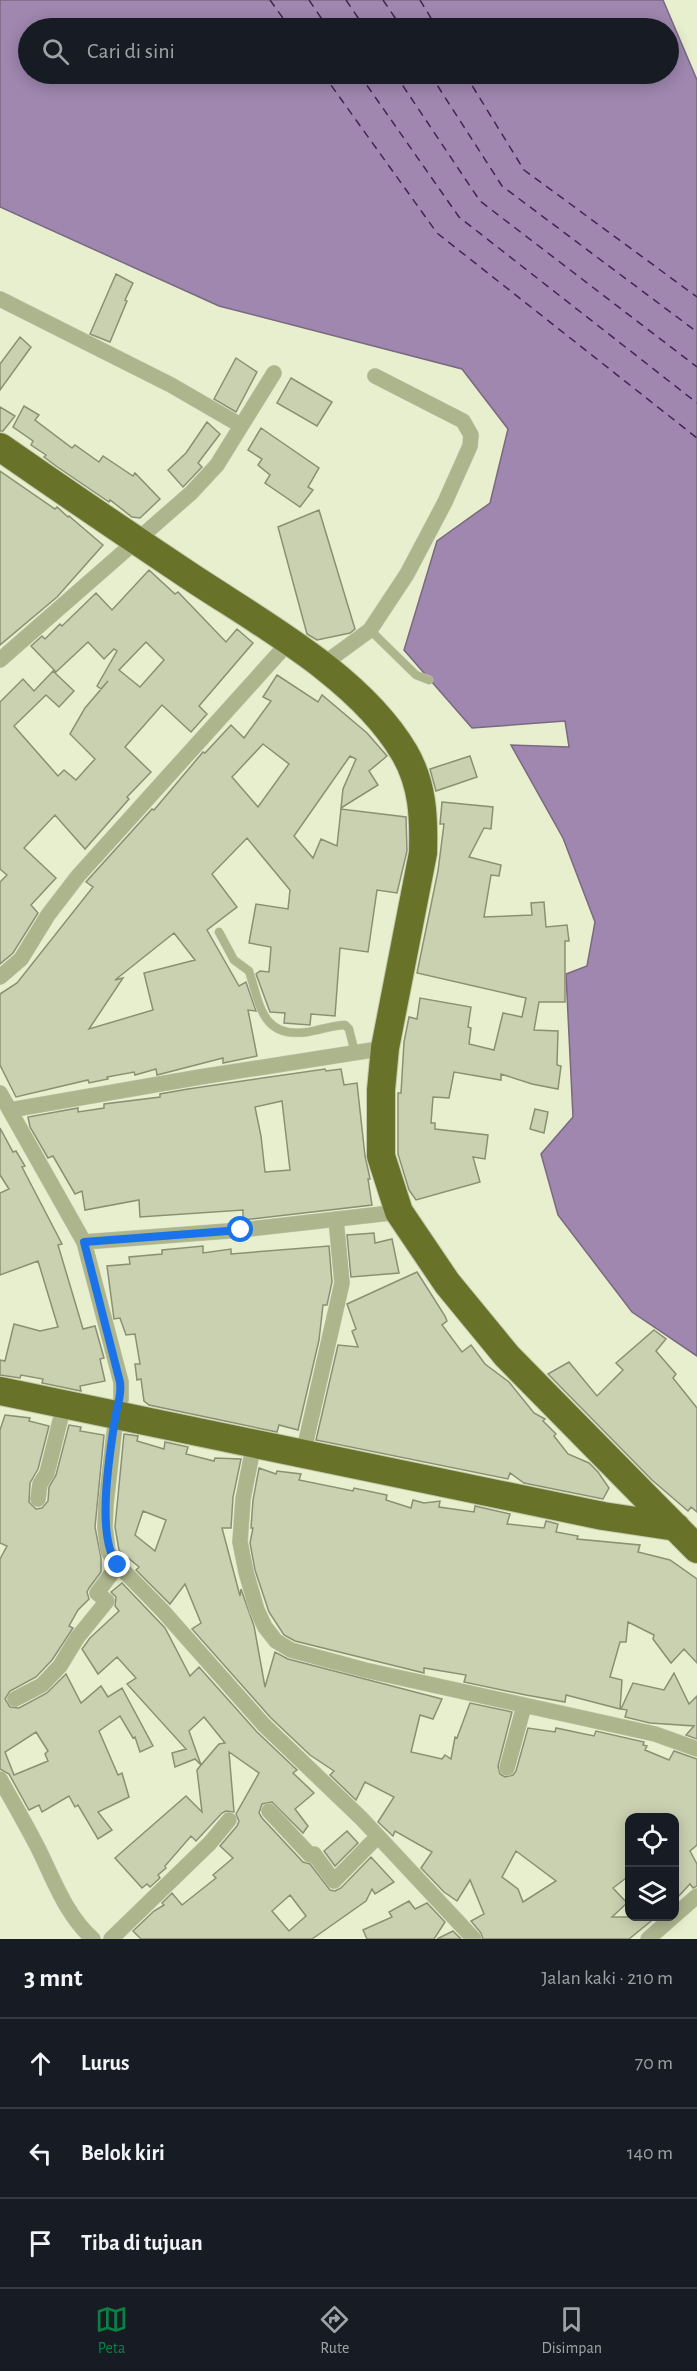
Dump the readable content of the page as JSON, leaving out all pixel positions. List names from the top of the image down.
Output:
{
  "page": {
    "search": "Cari di sini",
    "heading": ["3 mnt", "Jalan kaki · 210 m"],
    "list": [
      ["Lurus", "70 m"],
      ["Belok kiri", "140 m"],
      "Tiba di tujuan"
    ],
    "nav": ["Peta", "Rute", "Disimpan"]
  }
}
